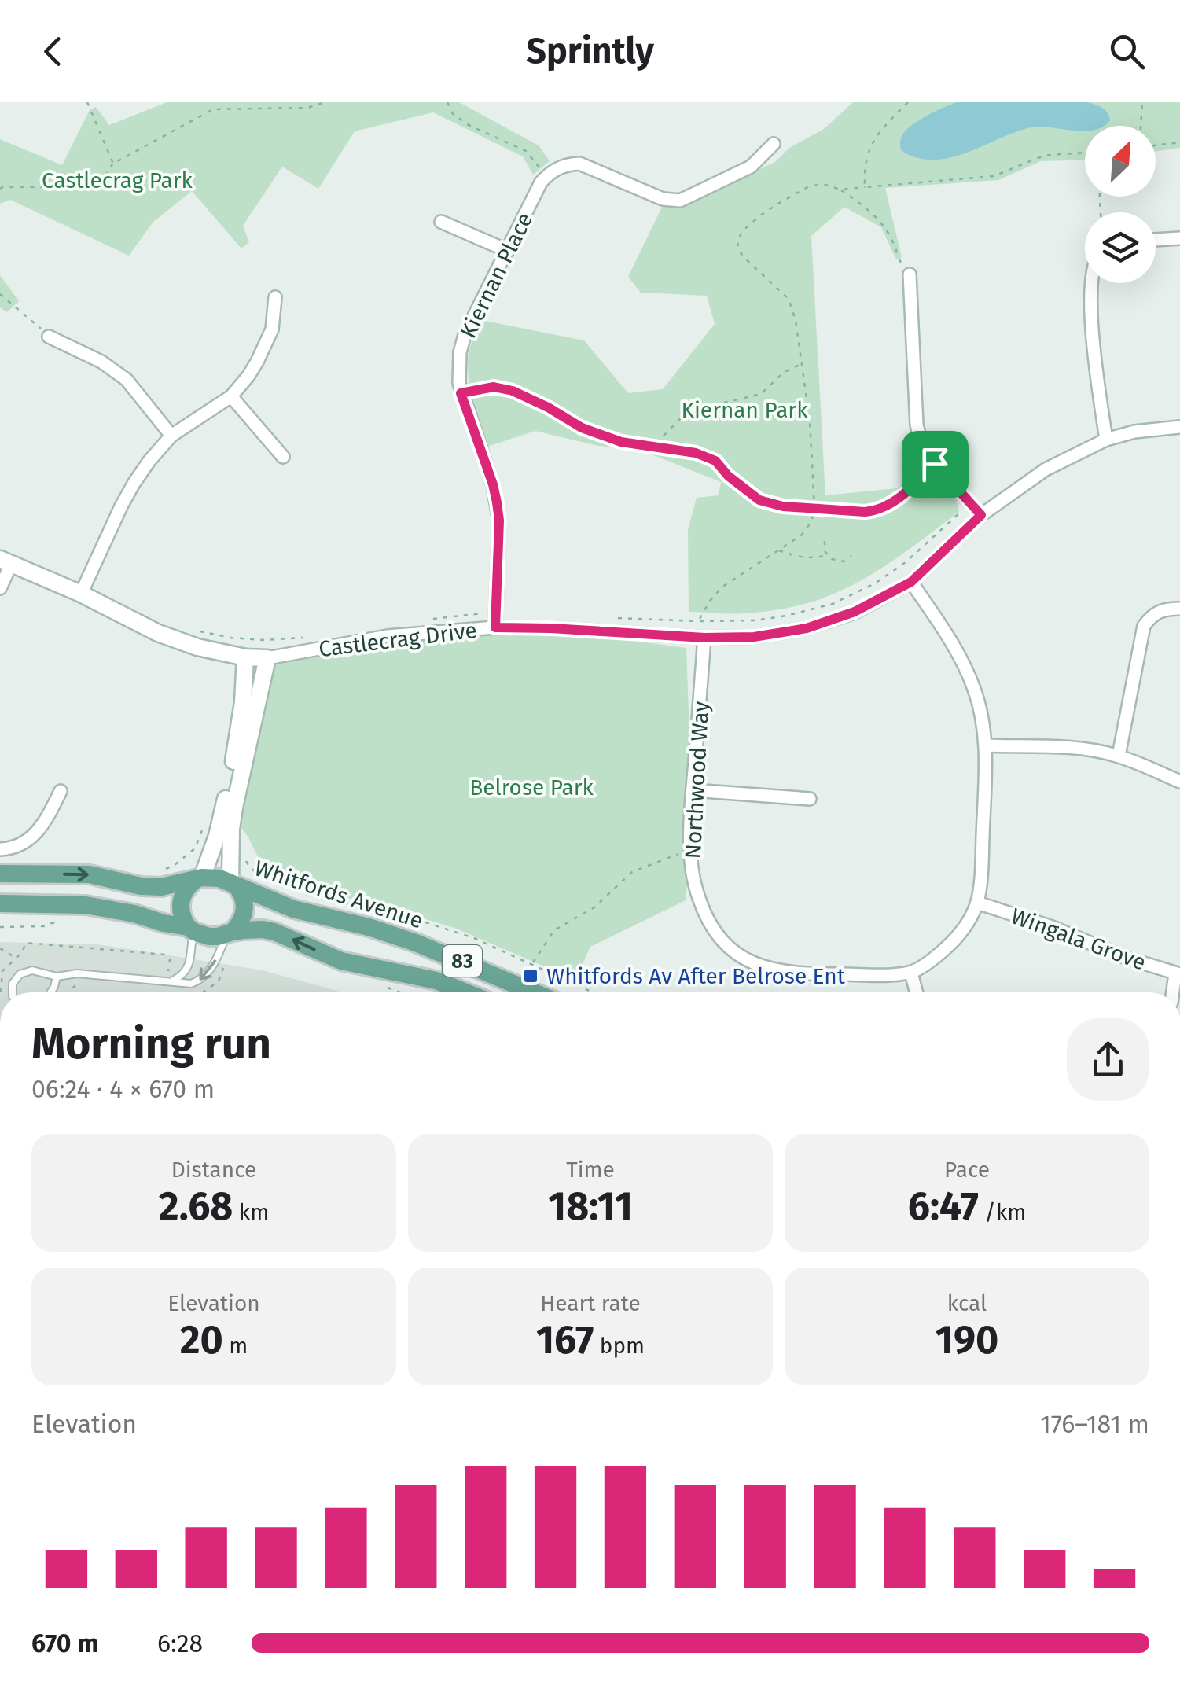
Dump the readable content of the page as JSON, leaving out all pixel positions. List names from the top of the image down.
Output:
{
  "streets": {
    "main road": ["Whitfords Avenue", "83"],
    "street": [
      "Kiernan Place",
      "Castlecrag Drive",
      "Northwood Way",
      "Wingala Grove"
    ]
  },
  "crossings": [
    ["Kiernan Place", "Castlecrag Drive"],
    ["Castlecrag Drive", "Northwood Way"],
    ["Whitfords Avenue", "83"]
  ],
  "parks": ["Castlecrag Park", "Kiernan Park", "Belrose Park"],
  "places": {
    "transit": ["Whitfords Av After Belrose Ent"]
  },
  "north": "top right",
  "page": {
    "header": "Sprintly",
    "heading": ["Morning run", "06:24 · 4 × 670 m"],
    "stats": [
      ["Distance", "2.68 km"],
      ["Time", "18:11"],
      ["Pace", "6:47 /km"],
      ["Elevation", "20 m"],
      ["Heart rate", "167 bpm"],
      ["kcal", "190"]
    ],
    "chart": ["Elevation", "176–181 m"],
    "list": [
      {
        "name": "670 m",
        "note": "6:28"
      }
    ]
  }
}
